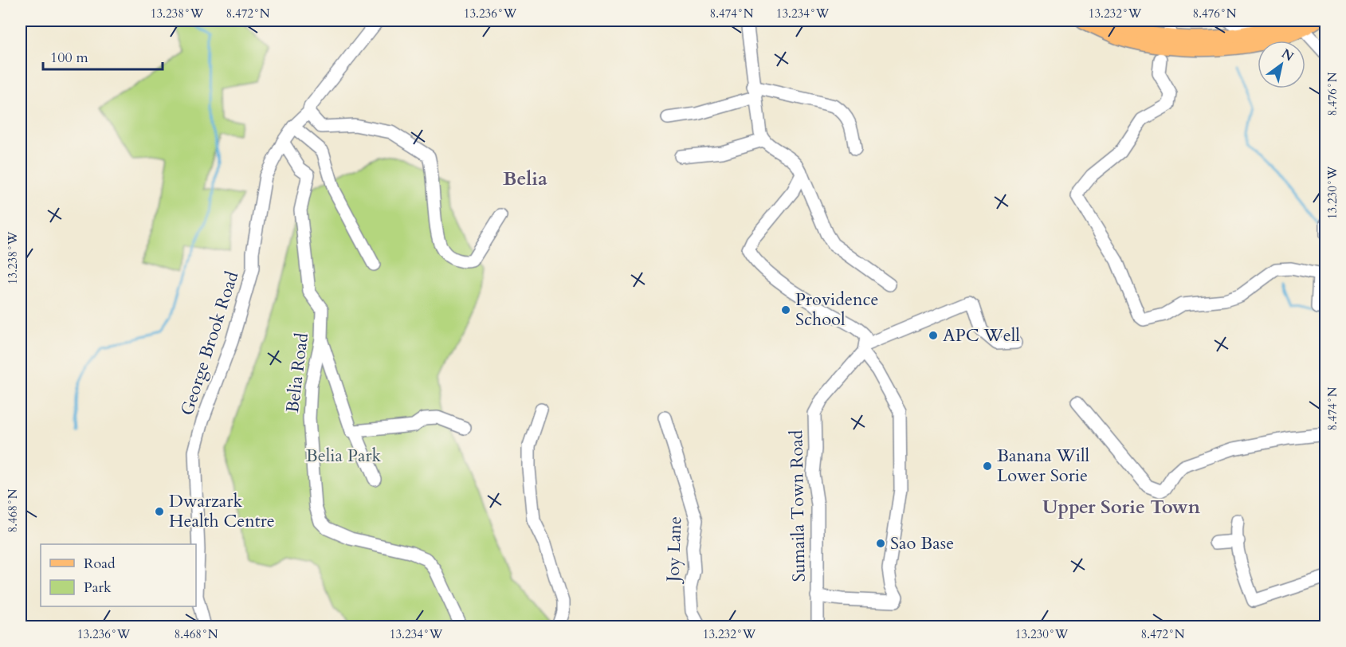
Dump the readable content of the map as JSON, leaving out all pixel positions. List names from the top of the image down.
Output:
{
  "streets": {
    "street": [
      "George Brook Road",
      "Belia Road",
      "Sumaila Town Road",
      "Joy Lane"
    ]
  },
  "crossings": [
    ["George Brook Road", "Belia Road"]
  ],
  "districts": ["Belia", "Upper Sorie Town"],
  "parks": ["Belia Park"],
  "places": [
    "Providence School",
    "APC Well",
    "Banana Will Lower Sorie",
    "Dwarzark Health Centre",
    "Sao Base"
  ],
  "legend": ["Road", "Park"],
  "scale_bar": "100 m",
  "north": "top right",
  "coordinates": [
    "13.238°W",
    "8.472°N",
    "13.236°W",
    "8.474°N",
    "13.234°W",
    "13.232°W",
    "8.476°N",
    "13.230°W",
    "8.468°N"
  ]
}
